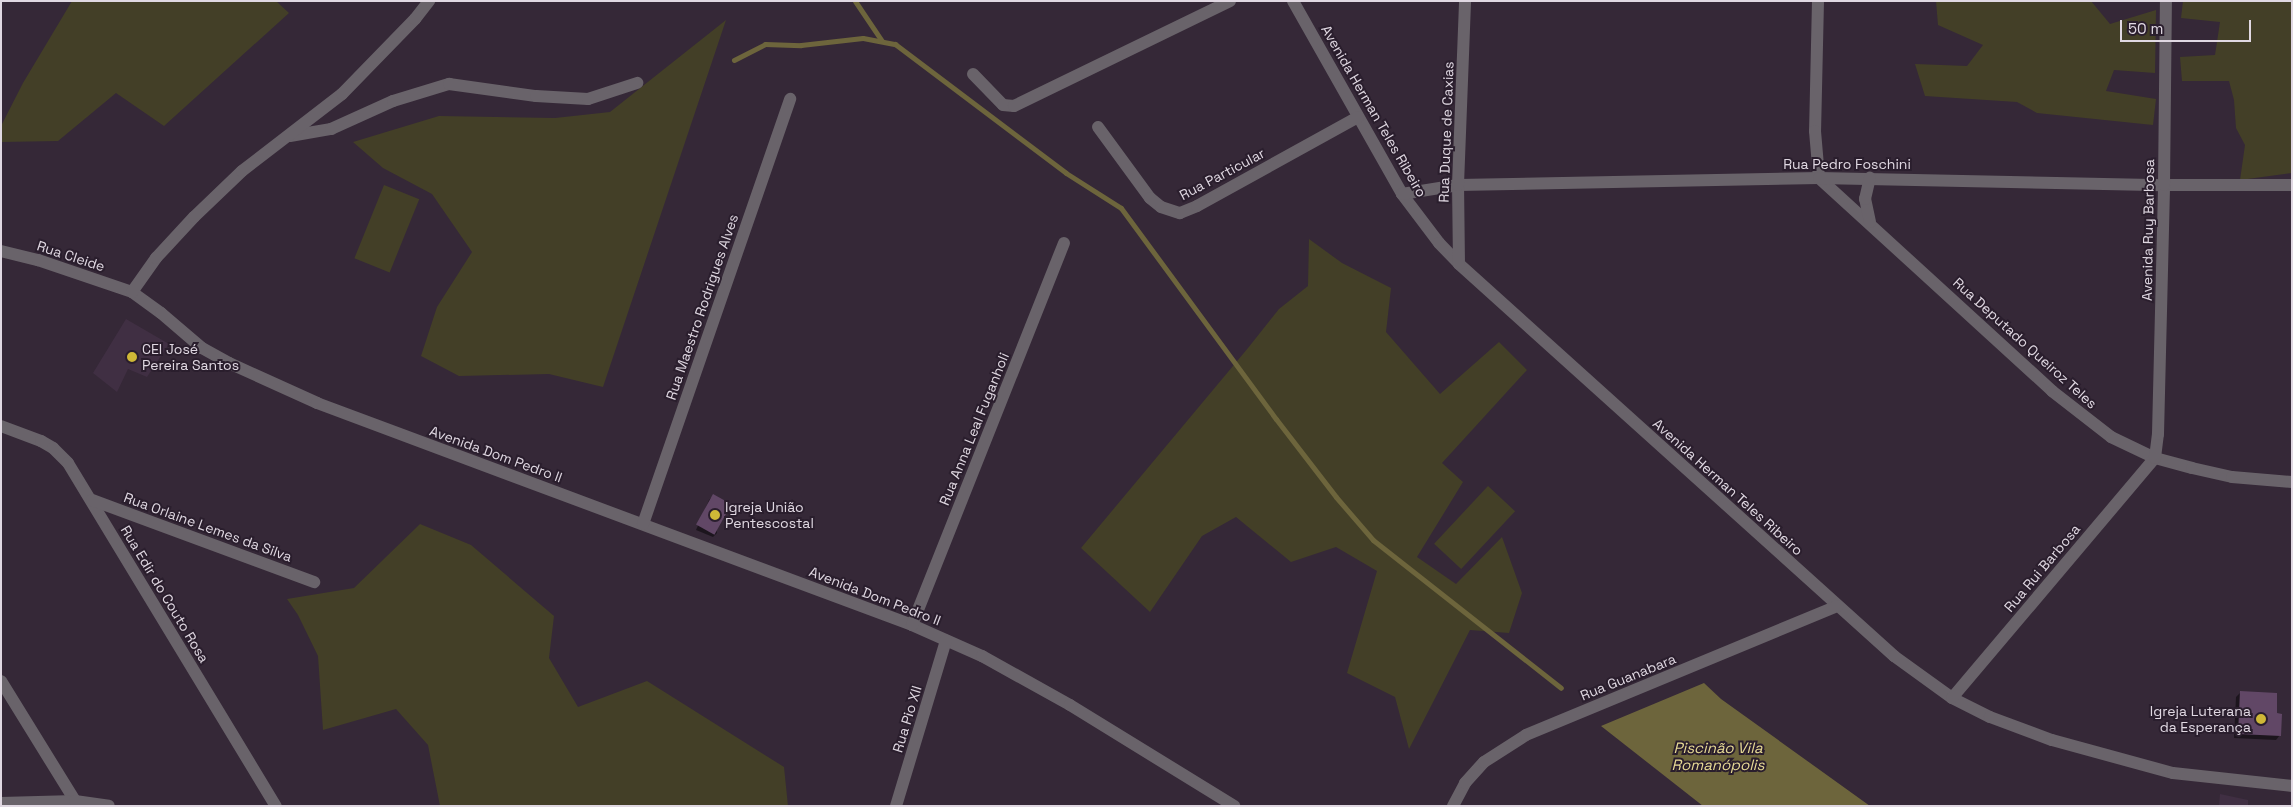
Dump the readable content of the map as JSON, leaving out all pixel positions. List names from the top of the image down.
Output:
{
  "streets": {
    "street": [
      "Avenida Herman Teles Ribeiro",
      "Rua Duque de Caxias",
      "Rua Pedro Foschini",
      "Rua Particular",
      "Avenida Ruy Barbosa",
      "Rua Cleide",
      "Rua Maestro Rodrigues Alves",
      "Rua Deputado Queiroz Teles",
      "Rua Anna Leal Fuganholi",
      "Avenida Dom Pedro II",
      "Rua Orlaine Lemes da Silva",
      "Rua Rui Barbosa",
      "Rua Edir do Couto Rosa",
      "Rua Guanabara",
      "Rua Pio XII"
    ]
  },
  "crossings": [
    ["Avenida Herman Teles Ribeiro", "Rua Duque de Caxias"],
    ["Avenida Herman Teles Ribeiro", "Rua Pedro Foschini"],
    ["Avenida Herman Teles Ribeiro", "Rua Particular"],
    ["Avenida Herman Teles Ribeiro", "Rua Rui Barbosa"],
    ["Avenida Herman Teles Ribeiro", "Rua Guanabara"],
    ["Rua Duque de Caxias", "Rua Pedro Foschini"],
    ["Rua Pedro Foschini", "Avenida Ruy Barbosa"],
    ["Rua Pedro Foschini", "Rua Deputado Queiroz Teles"],
    ["Avenida Ruy Barbosa", "Rua Deputado Queiroz Teles"],
    ["Avenida Ruy Barbosa", "Rua Rui Barbosa"],
    ["Rua Cleide", "Avenida Dom Pedro II"],
    ["Rua Maestro Rodrigues Alves", "Avenida Dom Pedro II"],
    ["Rua Deputado Queiroz Teles", "Rua Rui Barbosa"],
    ["Rua Anna Leal Fuganholi", "Avenida Dom Pedro II"],
    ["Avenida Dom Pedro II", "Rua Pio XII"],
    ["Rua Orlaine Lemes da Silva", "Rua Edir do Couto Rosa"]
  ],
  "water": ["Piscinão Vila Romanópolis"],
  "places": ["CEI José Pereira Santos", "Igreja União Pentescostal", "Igreja Luterana da Esperança"],
  "scale_bar": "50 m"
}
